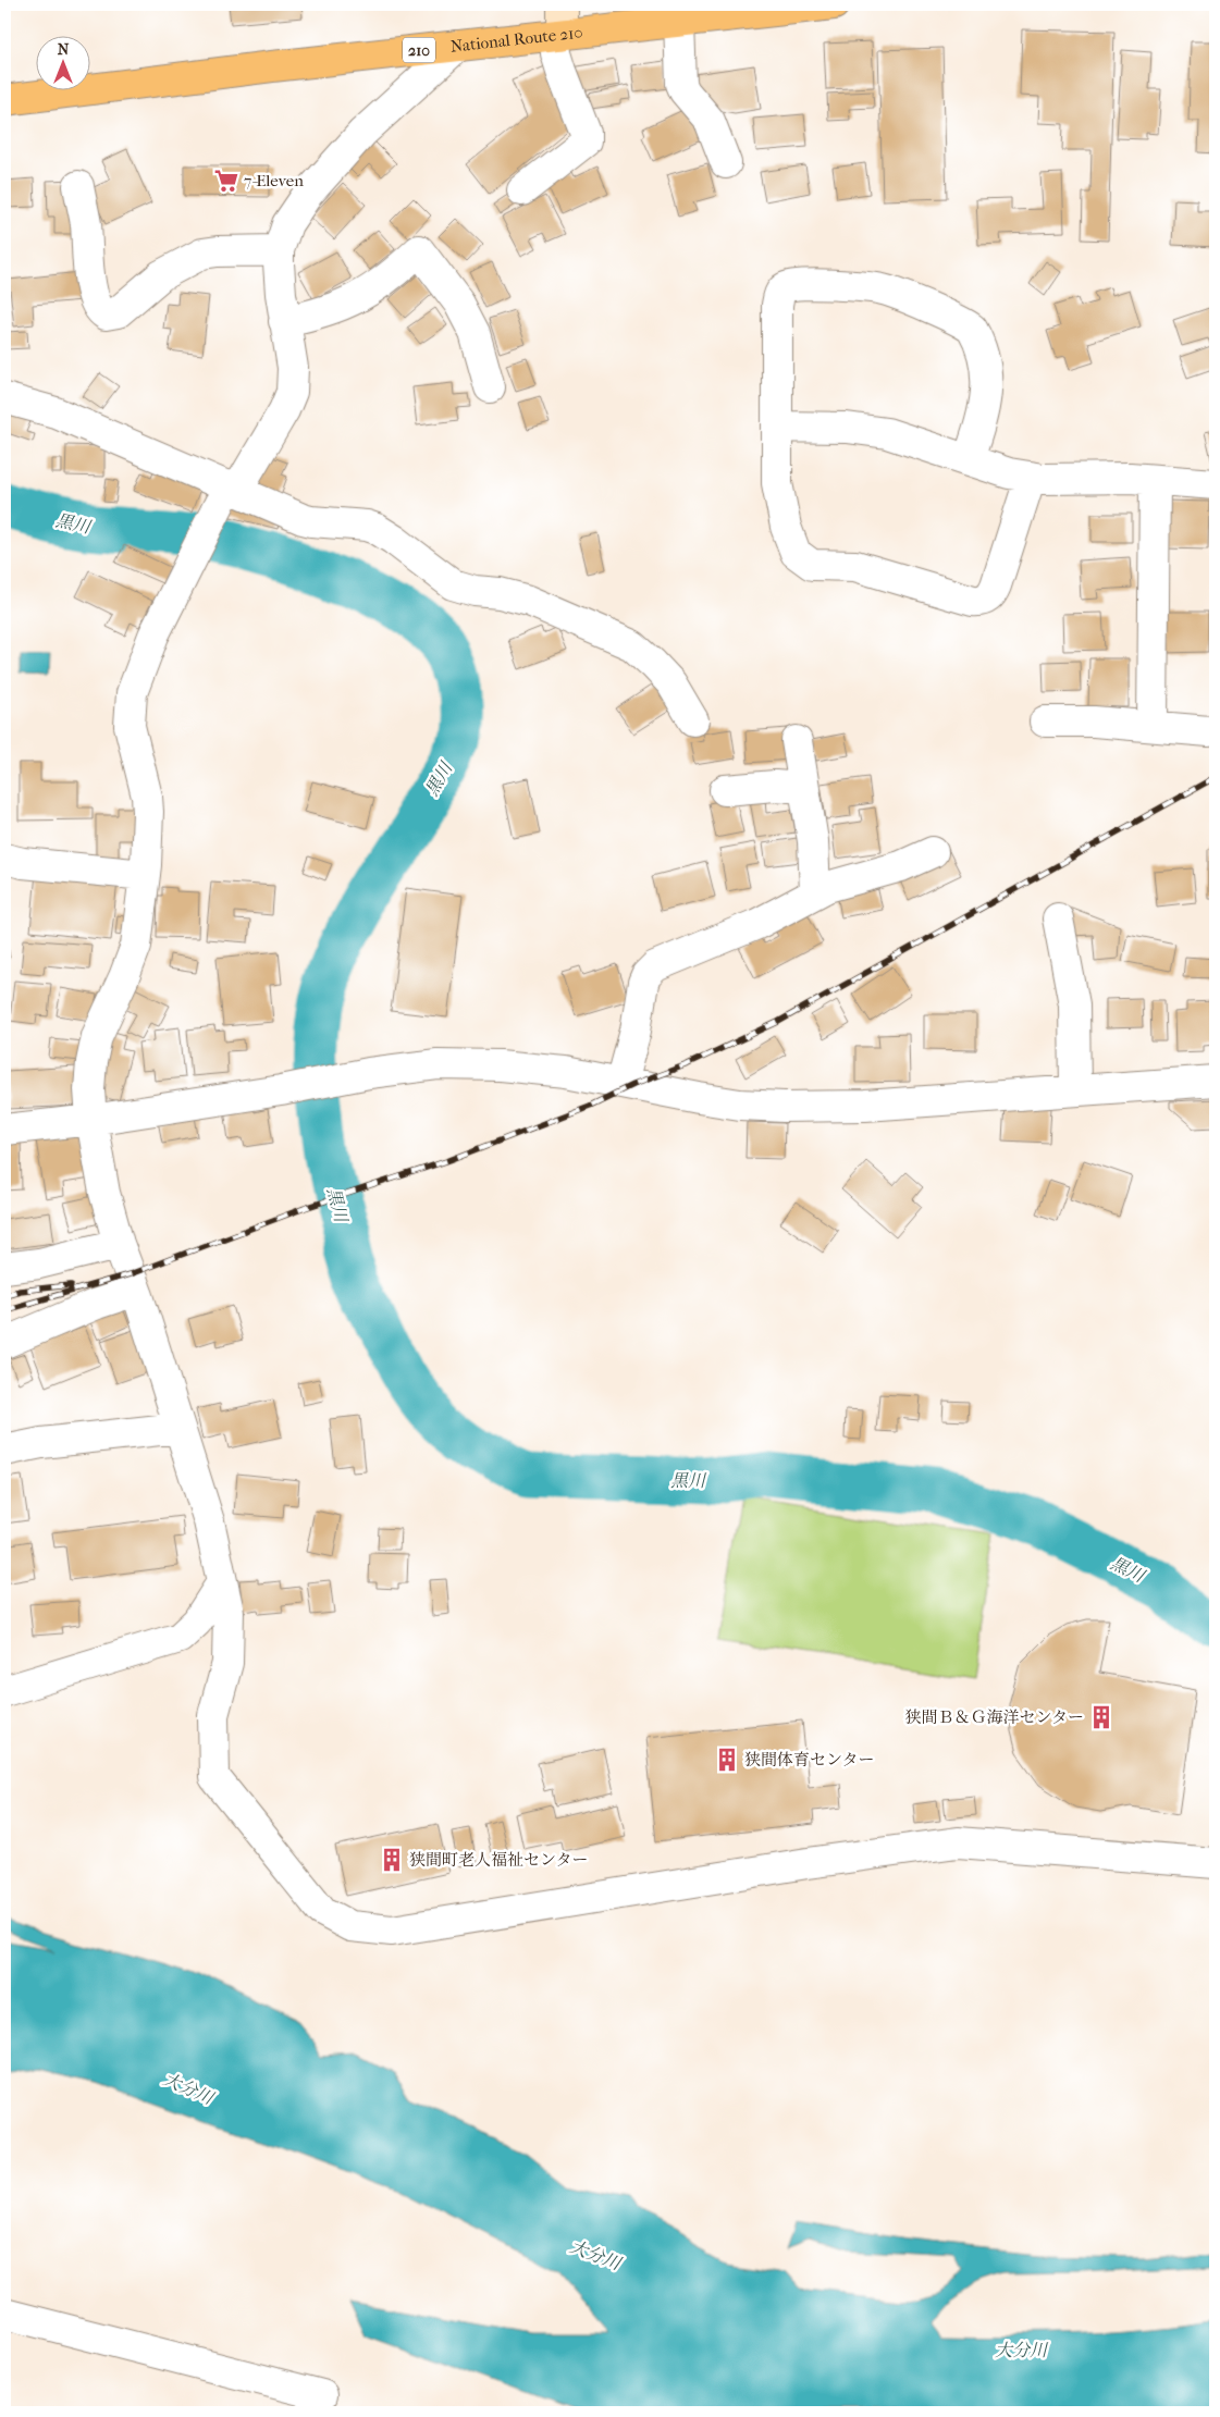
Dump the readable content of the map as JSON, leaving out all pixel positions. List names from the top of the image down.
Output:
{
  "streets": {
    "highway": ["National Route 210", "210"]
  },
  "water": ["黒川", "大分川"],
  "places": {
    "supermarket": ["7-Eleven"],
    "building": ["狭間Ｂ＆Ｇ海洋センター", "狭間体育センター", "狭間町老人福祉センター"]
  },
  "north": "top"
}
